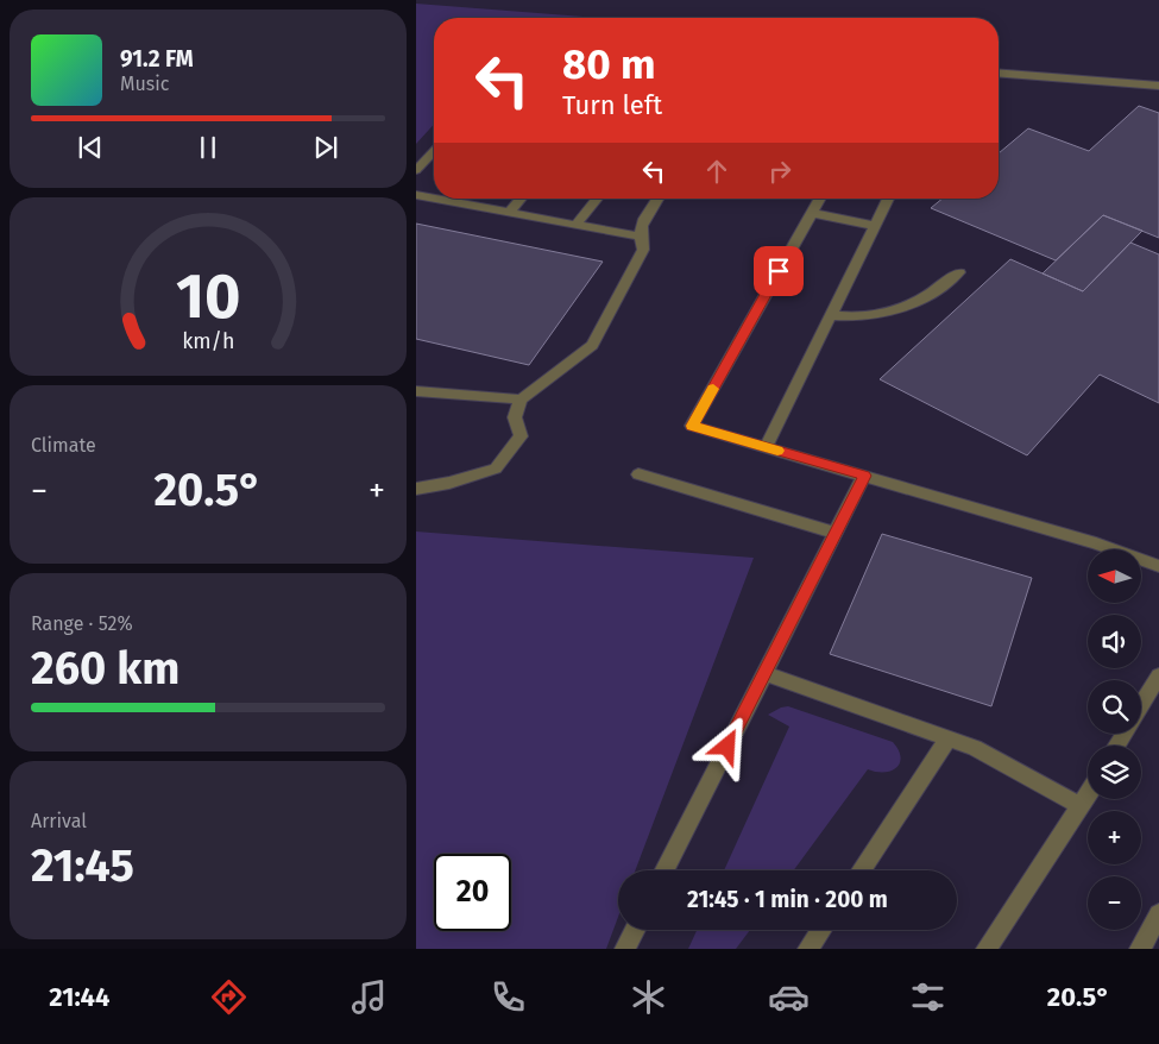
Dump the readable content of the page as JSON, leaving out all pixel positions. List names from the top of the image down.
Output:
{
  "north": "left",
  "page": {
    "turn": ["80 m", "Turn left"],
    "song": ["91.2 FM", "Music"],
    "tile": [
      "Climate",
      ["Range · 52%", "260 km"],
      ["Arrival", "21:45"]
    ],
    "heat": ["−", "20.5°", "+"],
    "map_buttons": ["+", "−"],
    "limit": "20",
    "trip": "21:45 · 1 min · 200 m",
    "tabs": ["21:44", "20.5°"],
    "gauge": ["10", "km/h"]
  }
}
